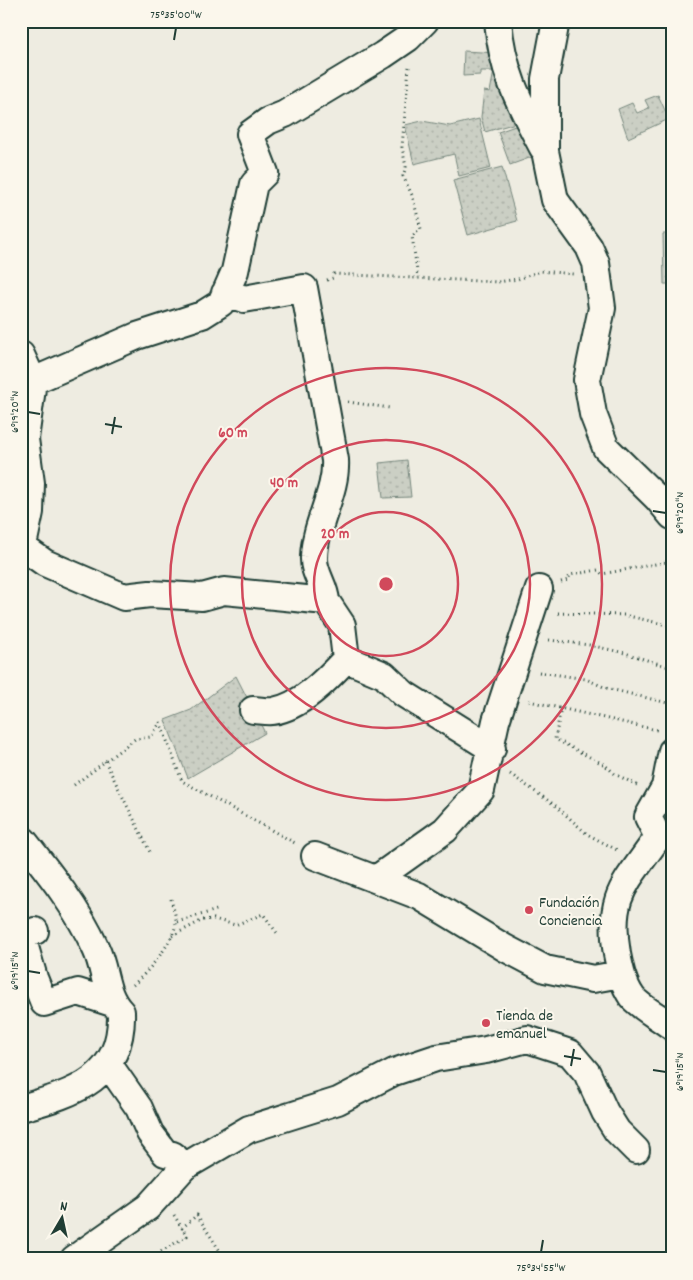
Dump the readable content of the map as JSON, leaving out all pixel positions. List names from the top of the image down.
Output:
{
  "places": ["Fundación Conciencia", "Tienda de emanuel"],
  "north": "top",
  "coordinates": [
    "75°35'00\"W",
    "6°19'20\"N",
    "6°19'15\"N",
    "75°34'55\"W"
  ],
  "rings": ["60 m", "40 m", "20 m"]
}
